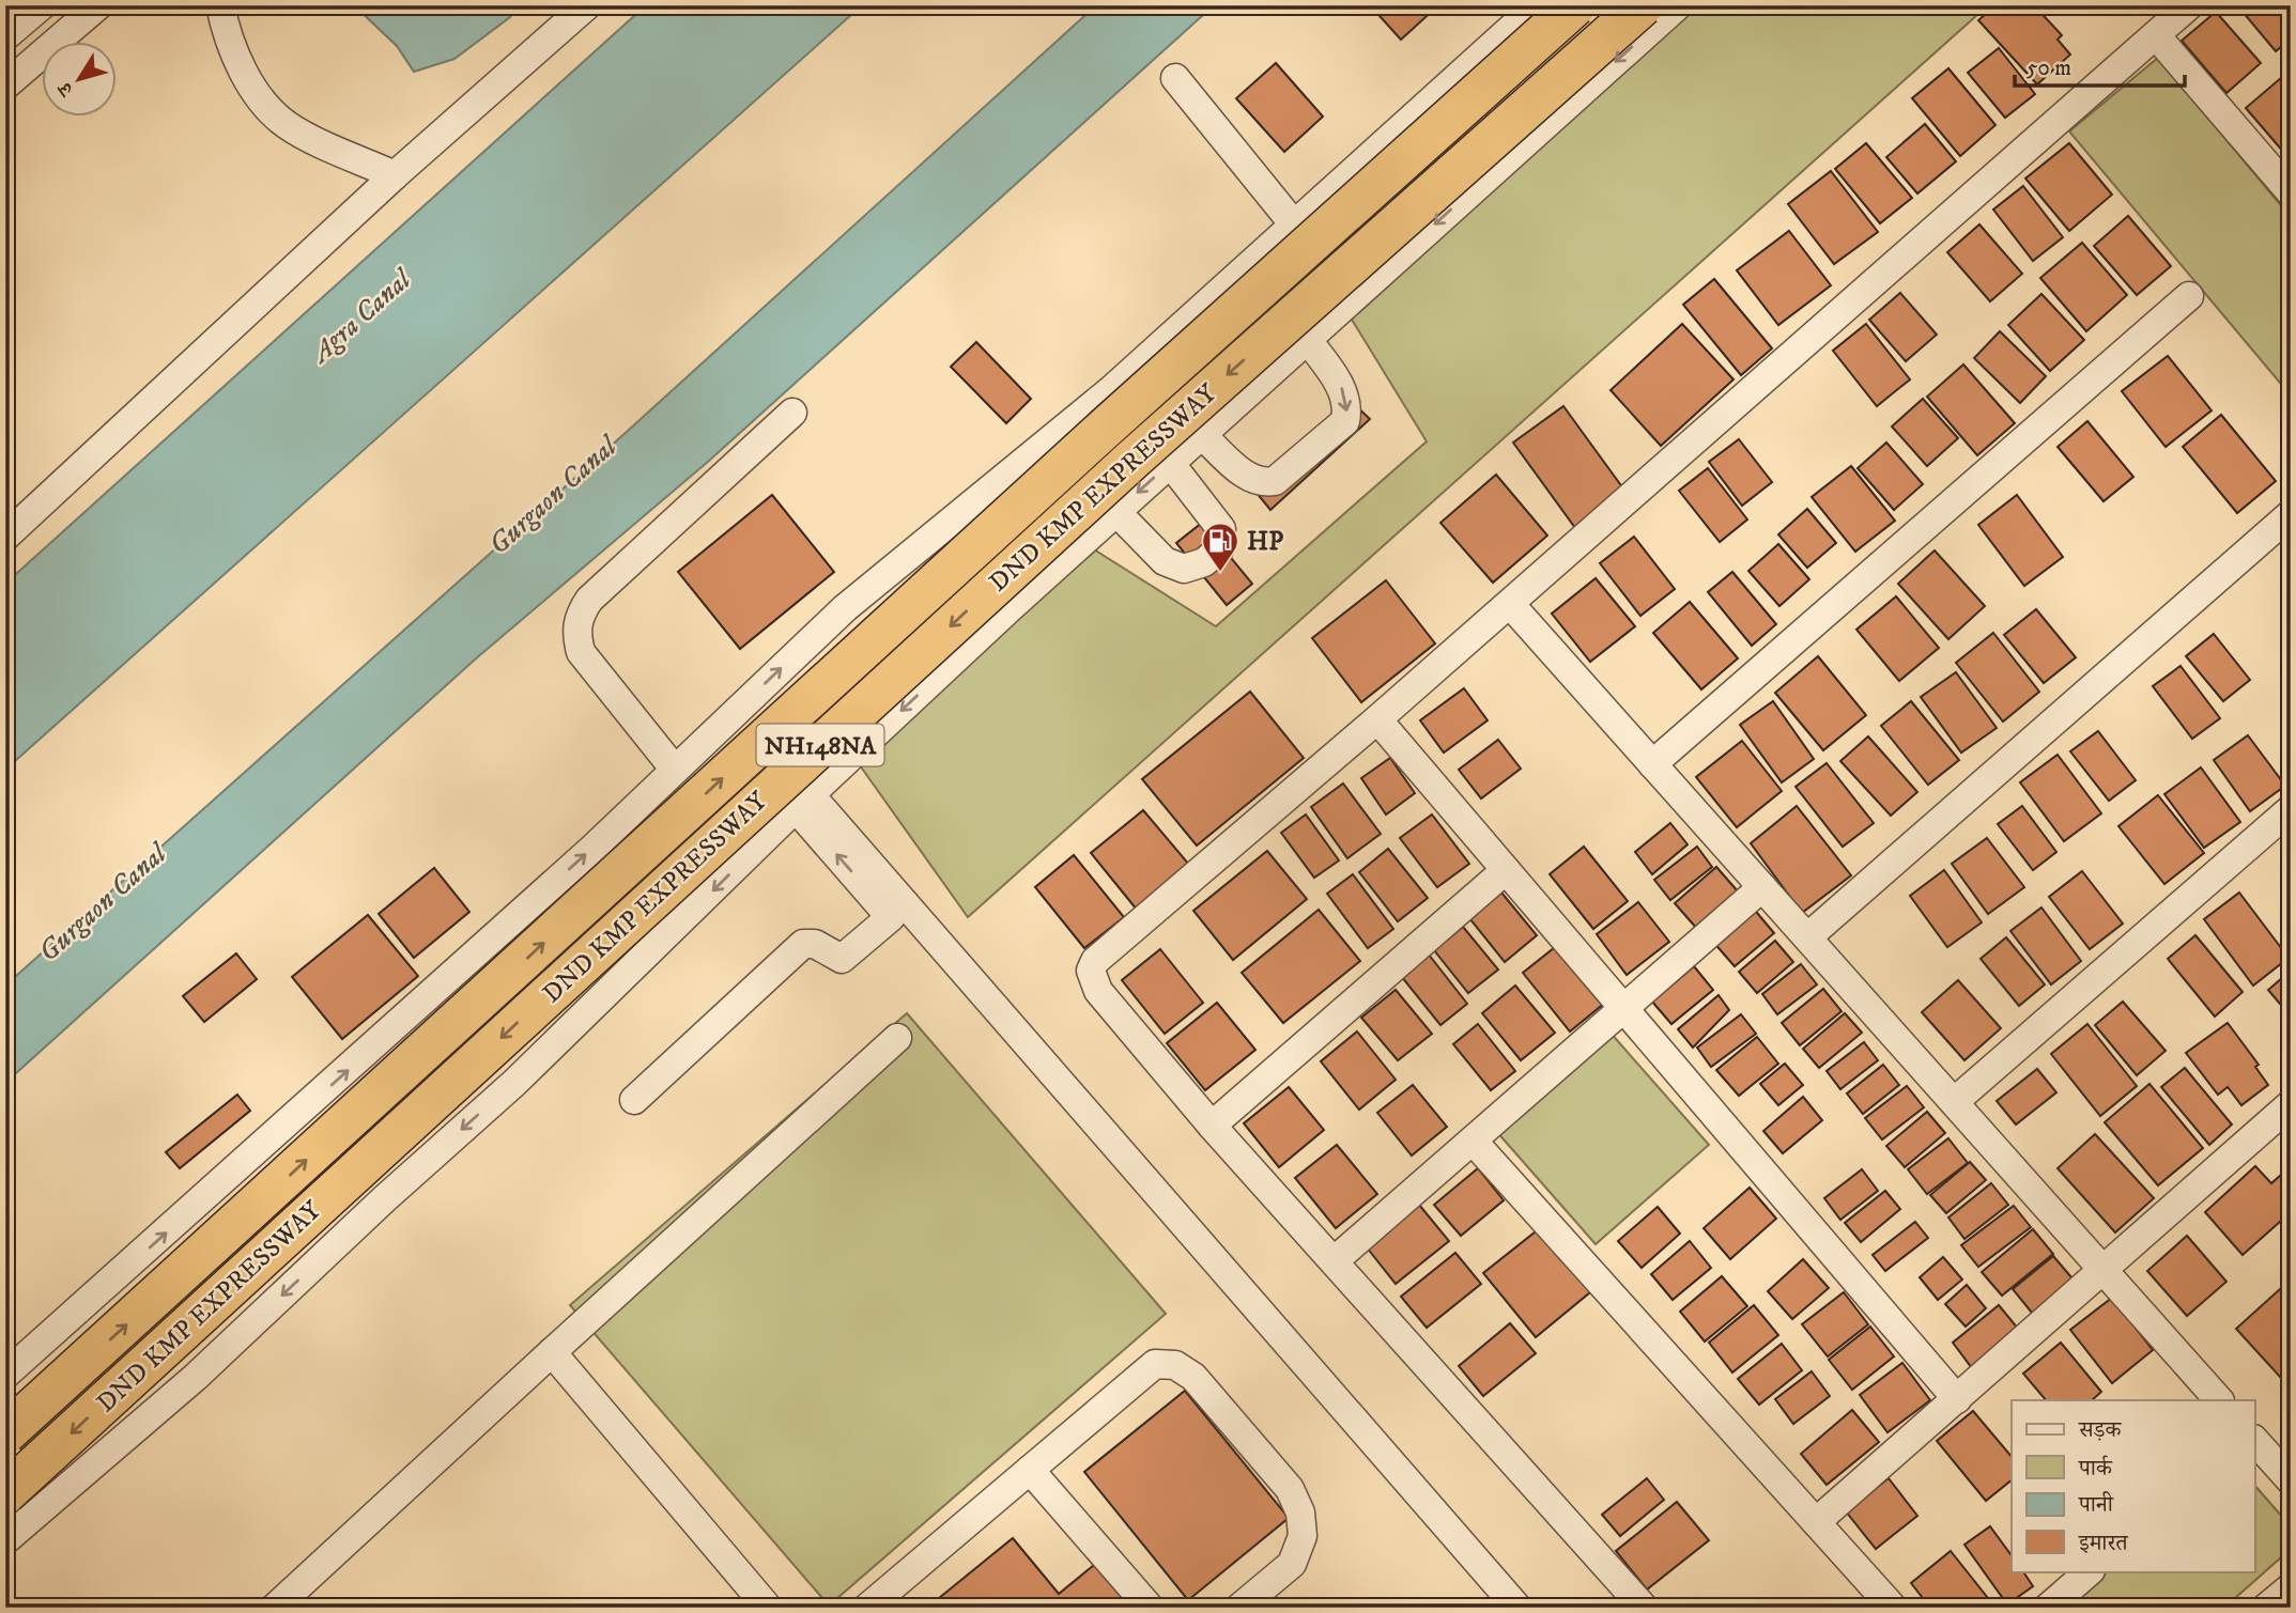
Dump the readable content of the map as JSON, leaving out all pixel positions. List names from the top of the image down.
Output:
{
  "streets": {
    "highway": ["DND KMP EXPRESSWAY", "NH148NA"]
  },
  "water": ["Agra Canal", "Gurgaon Canal"],
  "places": {
    "fuel station": ["HP"]
  },
  "legend": [
    "सड़क",
    "पार्क",
    "पानी",
    "इमारत"
  ],
  "scale_bar": "50 m",
  "north": "bottom left"
}
